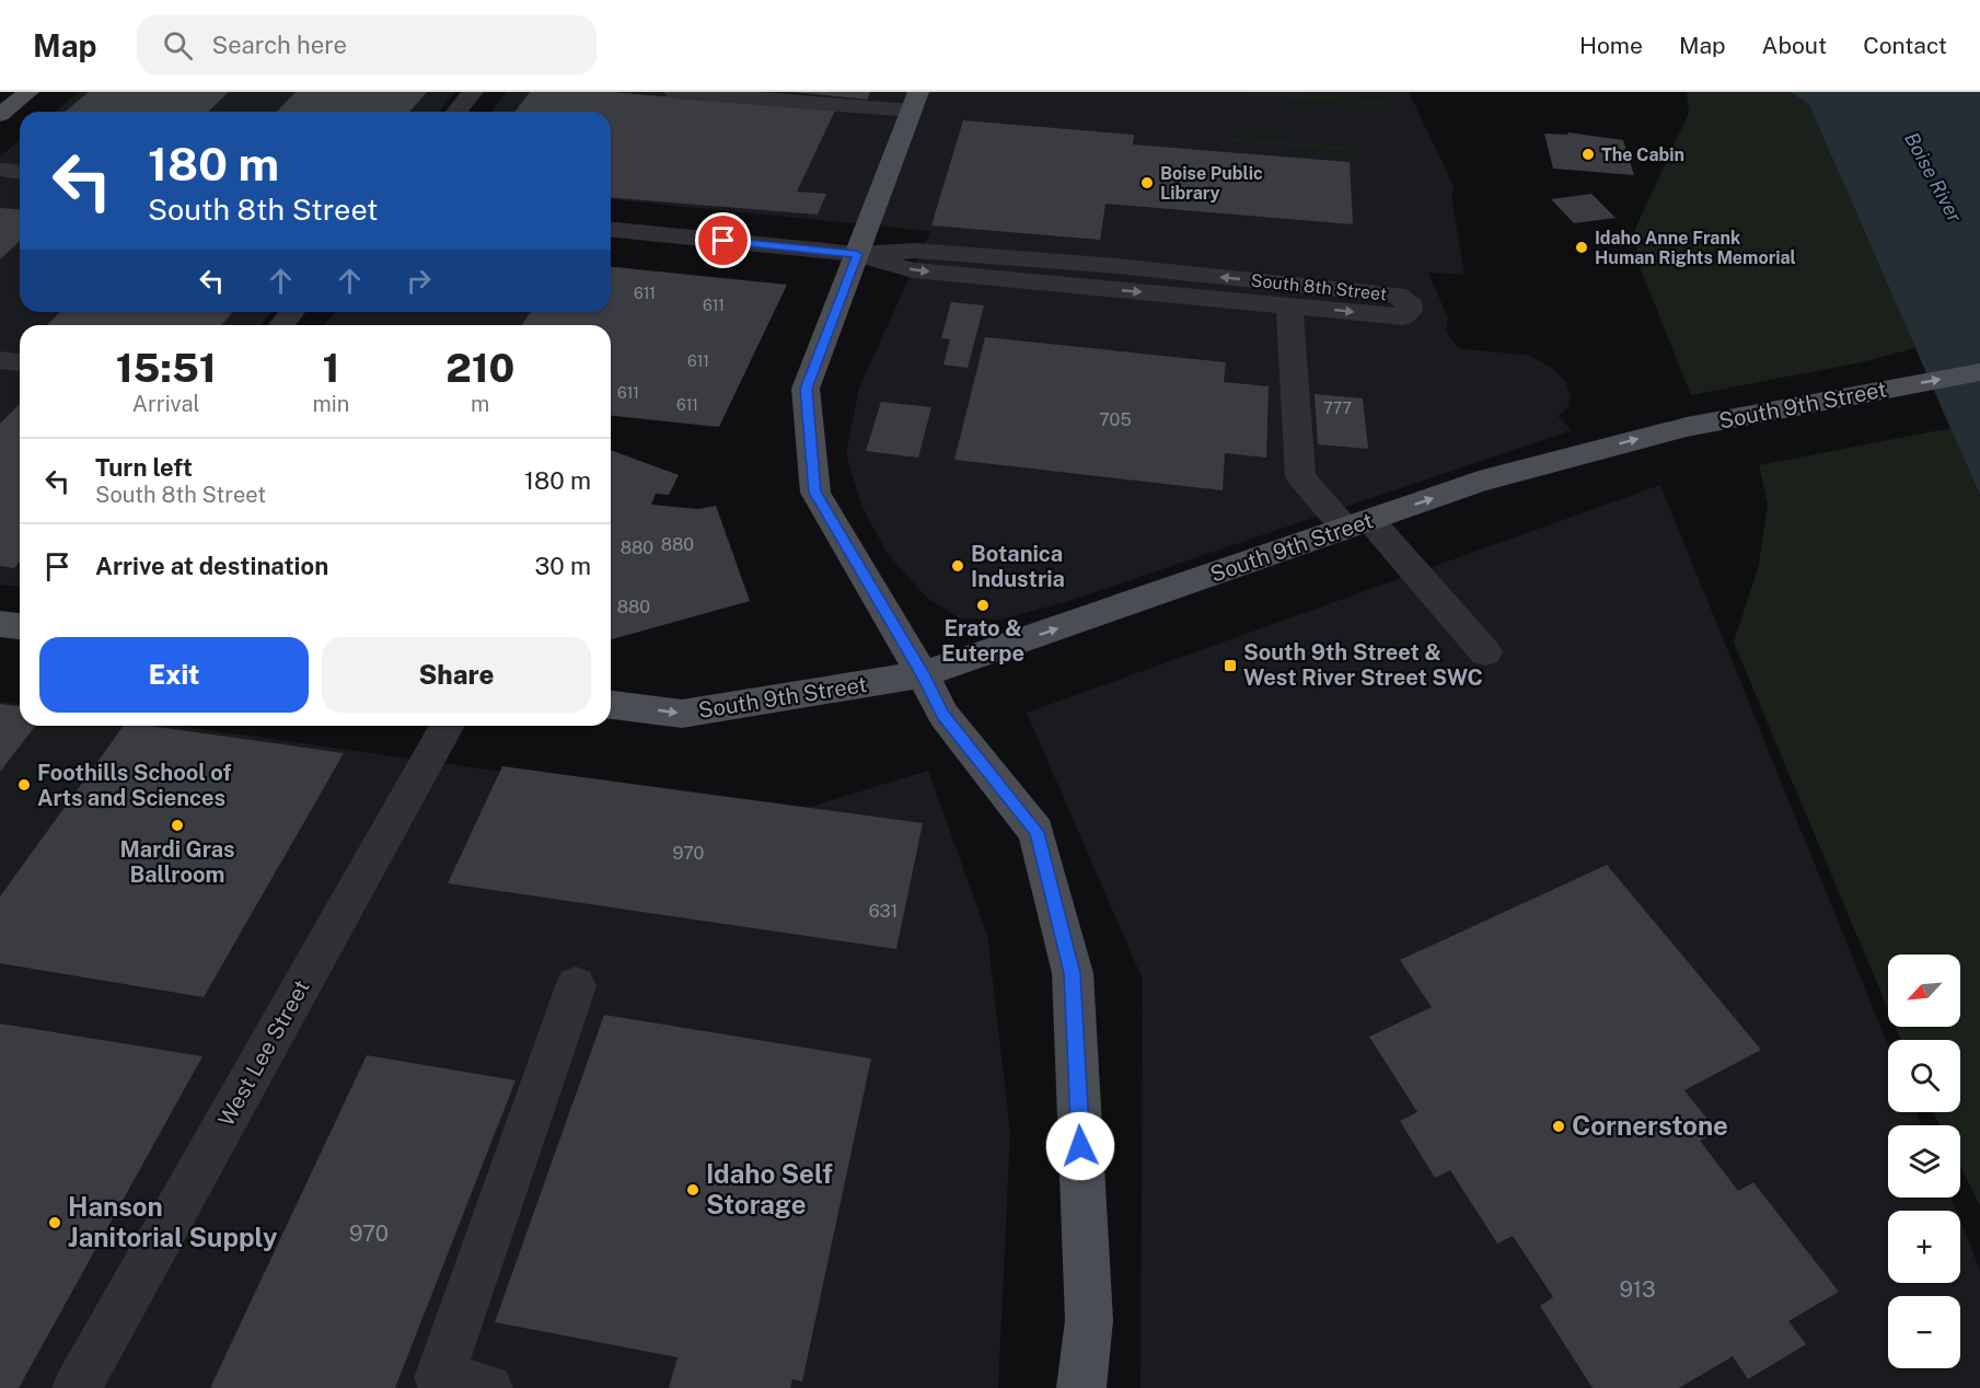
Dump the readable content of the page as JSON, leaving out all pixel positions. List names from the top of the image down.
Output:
{
  "streets": {
    "main road": ["South 9th Street"],
    "street": ["South 8th Street", "West Lee Street"]
  },
  "one_way": ["South 9th Street"],
  "water": ["Boise River"],
  "places": {
    "other": [
      "The Cabin",
      "Boise Public Library",
      "Idaho Anne Frank Human Rights Memorial",
      "Botanica Industria",
      "Erato & Euterpe",
      "Foothills School of Arts and Sciences",
      "Mardi Gras Ballroom",
      "Cornerstone",
      "Idaho Self Storage",
      "Hanson Janitorial Supply"
    ],
    "transit": ["South 9th Street & West River Street SWC"]
  },
  "house_numbers": [
    "611",
    "611",
    "611",
    "611",
    "611",
    "777",
    "705",
    "880",
    "880",
    "880",
    "970",
    "631",
    "970",
    "913"
  ],
  "north": "bottom left",
  "page": {
    "header": "Map",
    "search": "Search here",
    "nav": [
      "Home",
      "Map",
      "About",
      "Contact"
    ],
    "turn": ["180 m", "South 8th Street"],
    "eta": [
      "15:51",
      "Arrival",
      "1",
      "min",
      "210",
      "m"
    ],
    "list": [
      {
        "name": "Turn left",
        "note": "South 8th Street",
        "value": "180 m"
      },
      {
        "name": "Arrive at destination",
        "value": "30 m"
      }
    ],
    "buttons": ["Exit", "Share"],
    "map_buttons": ["+", "−"]
  }
}
